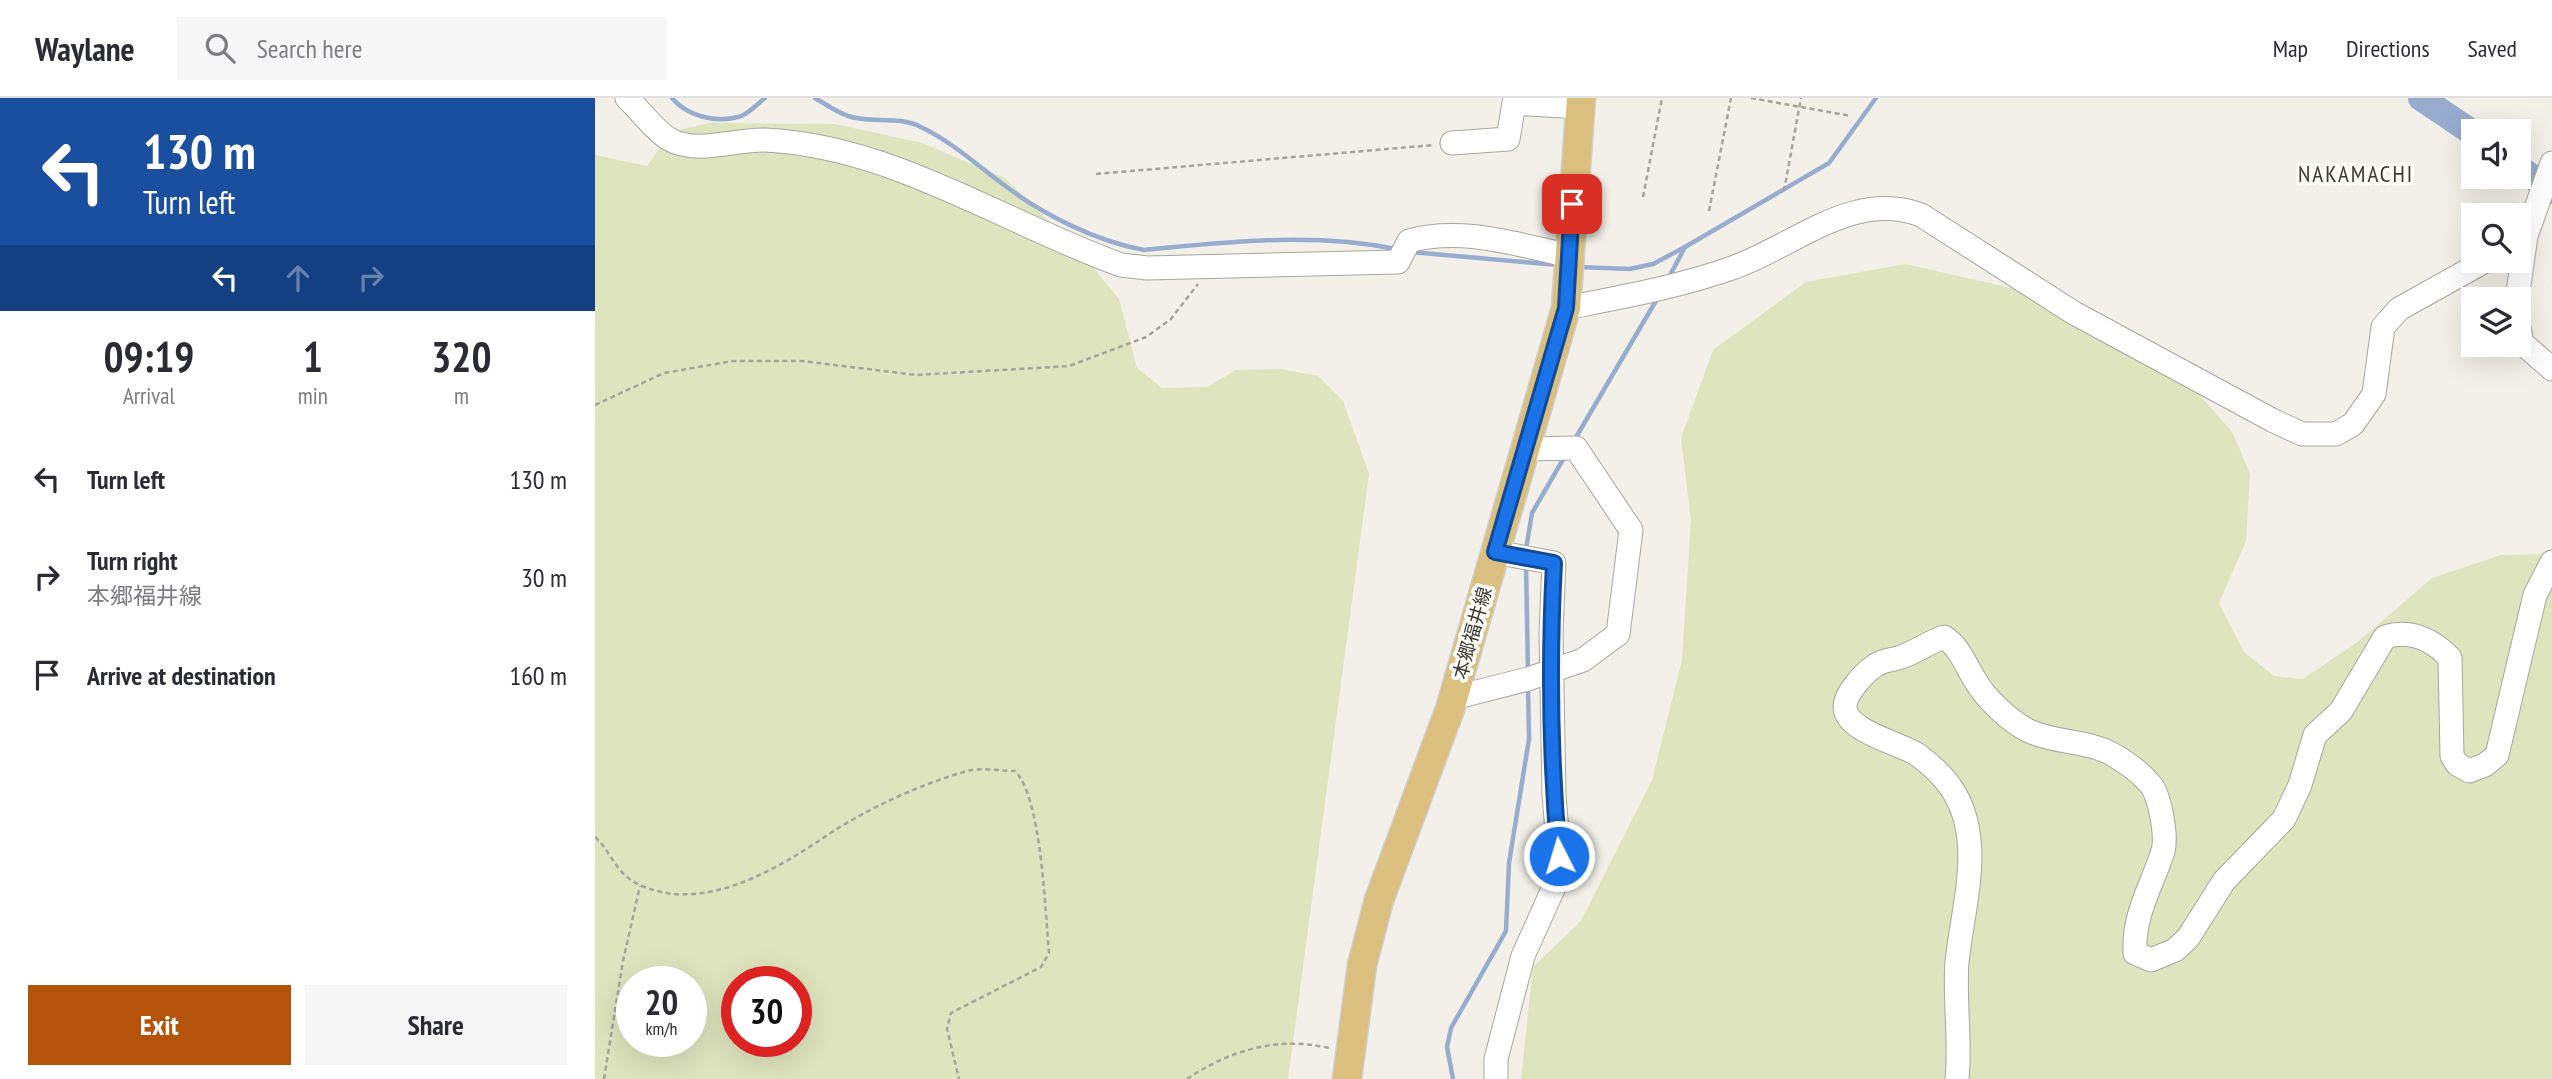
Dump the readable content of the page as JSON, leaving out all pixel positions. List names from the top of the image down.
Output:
{
  "streets": {
    "main road": ["本郷福井線"]
  },
  "districts": ["NAKAMACHI"],
  "page": {
    "header": "Waylane",
    "search": "Search here",
    "nav": ["Map", "Directions", "Saved"],
    "turn": ["130 m", "Turn left"],
    "eta": [
      "09:19",
      "Arrival",
      "1",
      "min",
      "320",
      "m"
    ],
    "list": [
      {
        "name": "Turn left",
        "value": "130 m"
      },
      {
        "name": "Turn right",
        "note": "本郷福井線",
        "value": "30 m"
      },
      {
        "name": "Arrive at destination",
        "value": "160 m"
      }
    ],
    "speed": "20 km/h",
    "limit": "30",
    "buttons": ["Exit", "Share"]
  }
}
